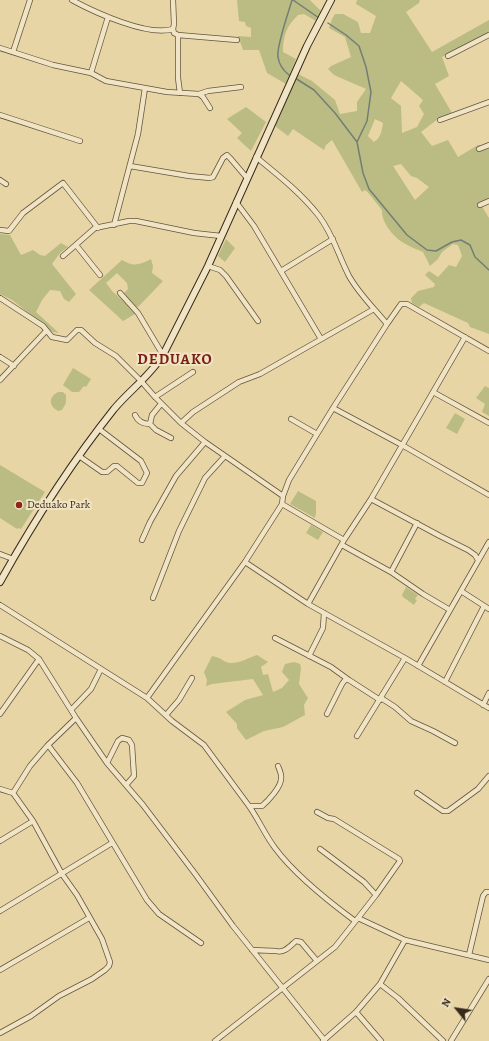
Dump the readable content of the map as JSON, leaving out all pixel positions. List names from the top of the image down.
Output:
{
  "districts": ["DEDUAKO"],
  "places": ["Deduako Park"],
  "north": "top left"
}
